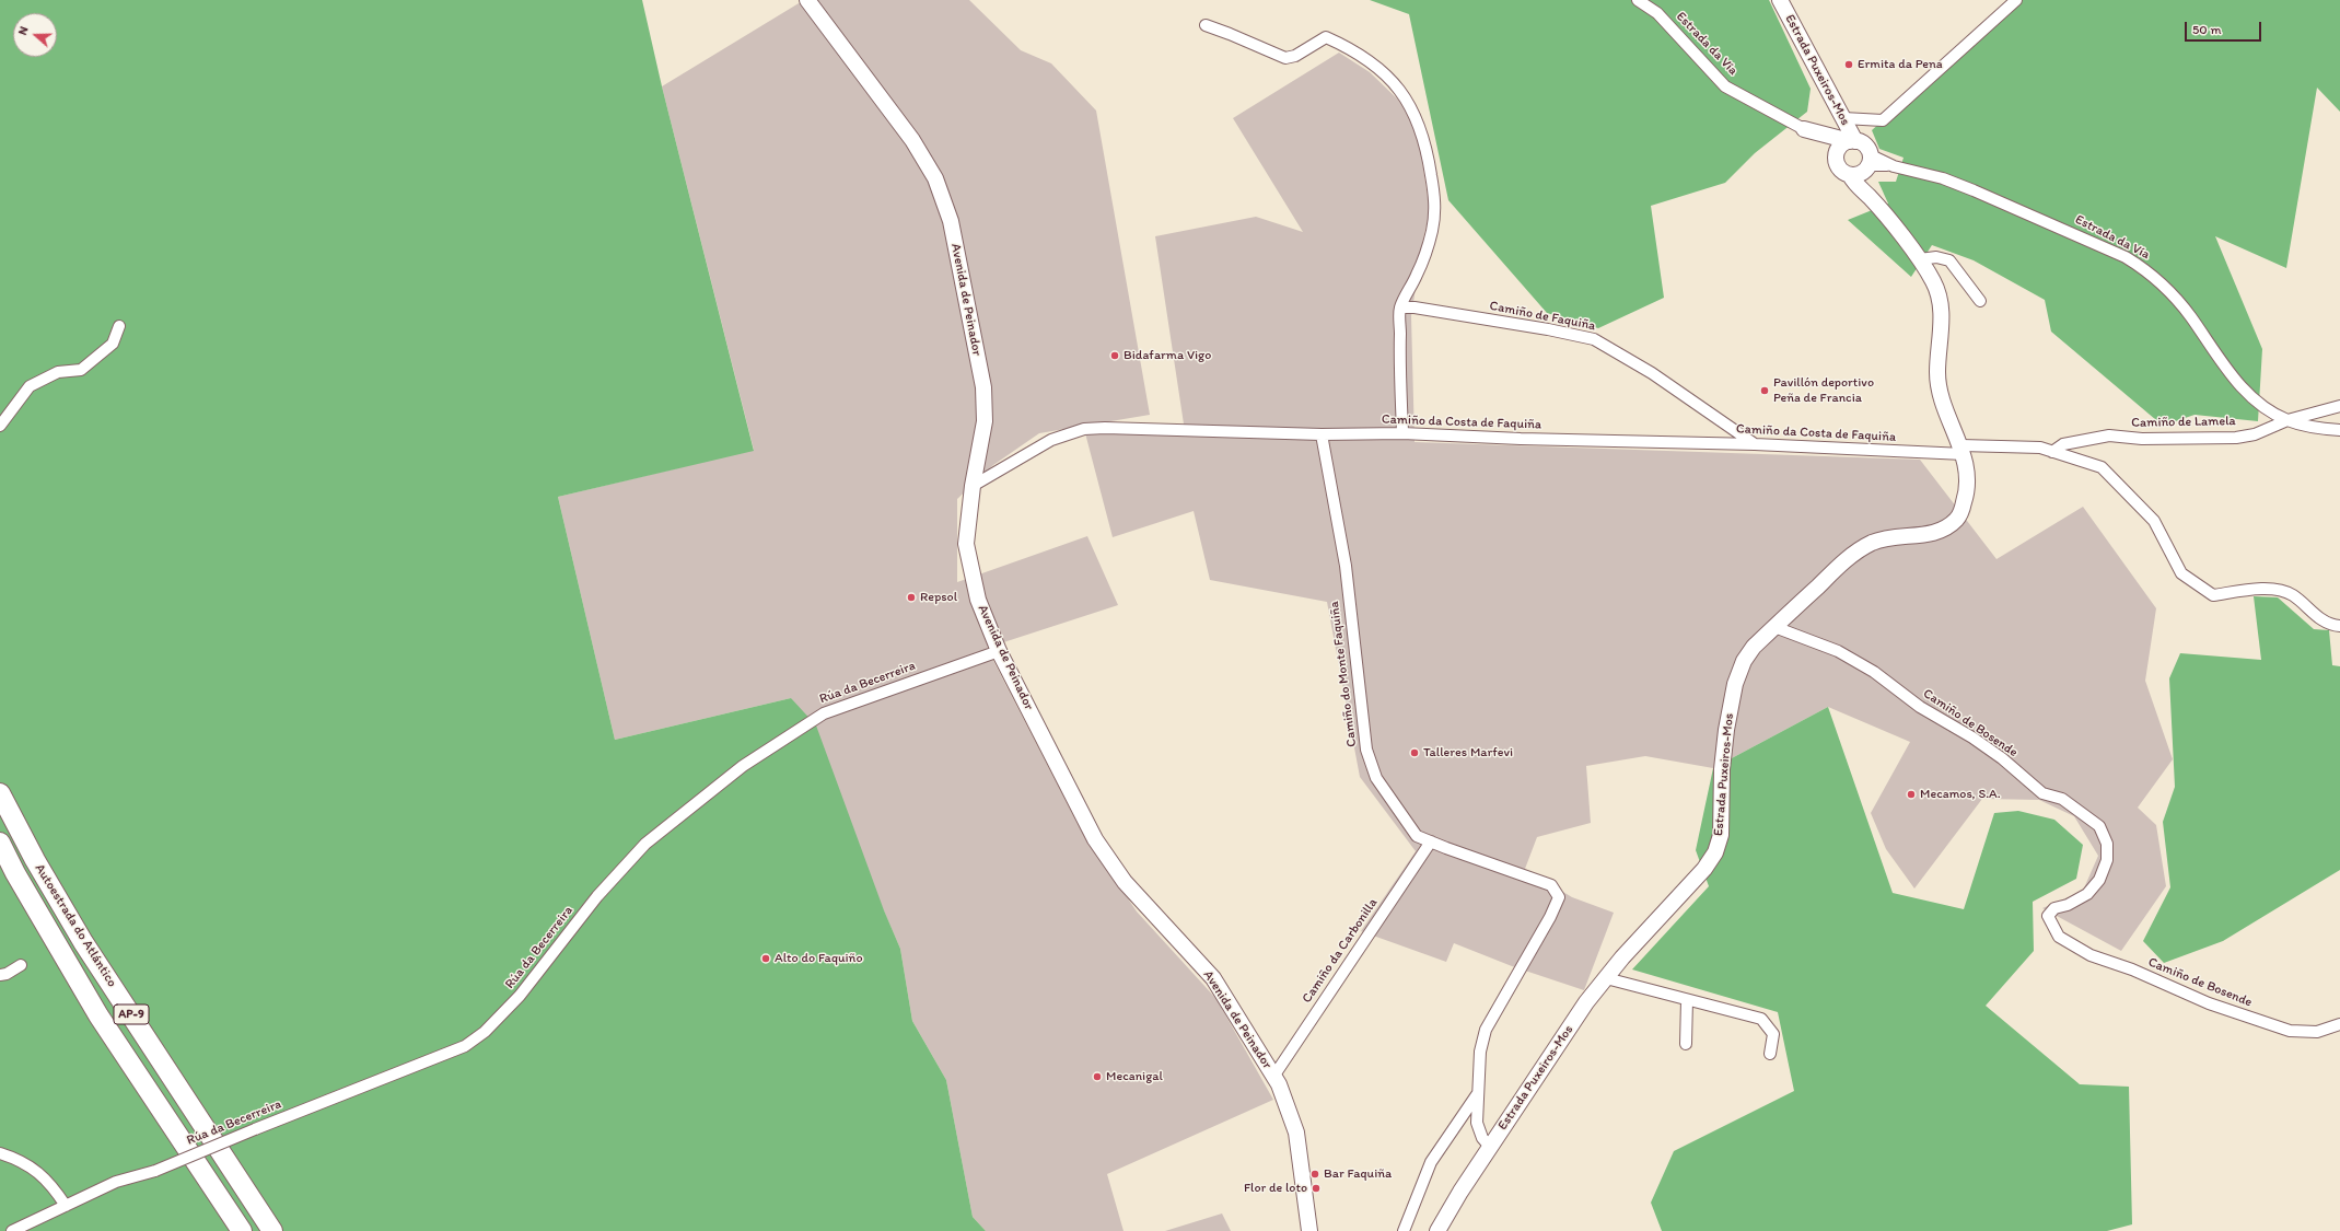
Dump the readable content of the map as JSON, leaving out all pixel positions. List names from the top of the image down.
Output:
{
  "streets": {
    "highway": ["Autoestrada do Atlántico", "AP-9"],
    "street": [
      "Estrada da Vía",
      "Estrada Puxeiros-Mos",
      "Avenida de Peinador",
      "Camiño de Faquiña",
      "Camiño da Costa de Faquiña",
      "Camiño de Lamela",
      "Camiño do Monte Faquiña",
      "Rúa da Becerreira",
      "Camiño de Bosende",
      "Camiño da Carbonilla"
    ]
  },
  "crossings": [
    ["Estrada da Vía", "Estrada Puxeiros-Mos"],
    ["Estrada da Vía", "Camiño de Lamela"],
    ["Estrada Puxeiros-Mos", "Camiño da Costa de Faquiña"],
    ["Estrada Puxeiros-Mos", "Camiño do Monte Faquiña"],
    ["Estrada Puxeiros-Mos", "Camiño de Bosende"],
    ["Avenida de Peinador", "Camiño da Costa de Faquiña"],
    ["Avenida de Peinador", "Rúa da Becerreira"],
    ["Avenida de Peinador", "Camiño da Carbonilla"],
    ["Camiño de Faquiña", "Camiño da Costa de Faquiña"],
    ["Camiño da Costa de Faquiña", "Camiño de Lamela"],
    ["Camiño da Costa de Faquiña", "Camiño do Monte Faquiña"],
    ["Camiño do Monte Faquiña", "Camiño da Carbonilla"]
  ],
  "places": [
    "Ermita da Pena",
    "Bidafarma Vigo",
    "Pavillón deportivo Peña de Francia",
    "Repsol",
    "Talleres Marfevi",
    "Mecamos, S.A.",
    "Alto do Faquiño",
    "Mecanigal",
    "Bar Faquiña",
    "Flor de loto"
  ],
  "scale_bar": "50 m",
  "north": "left"
}
